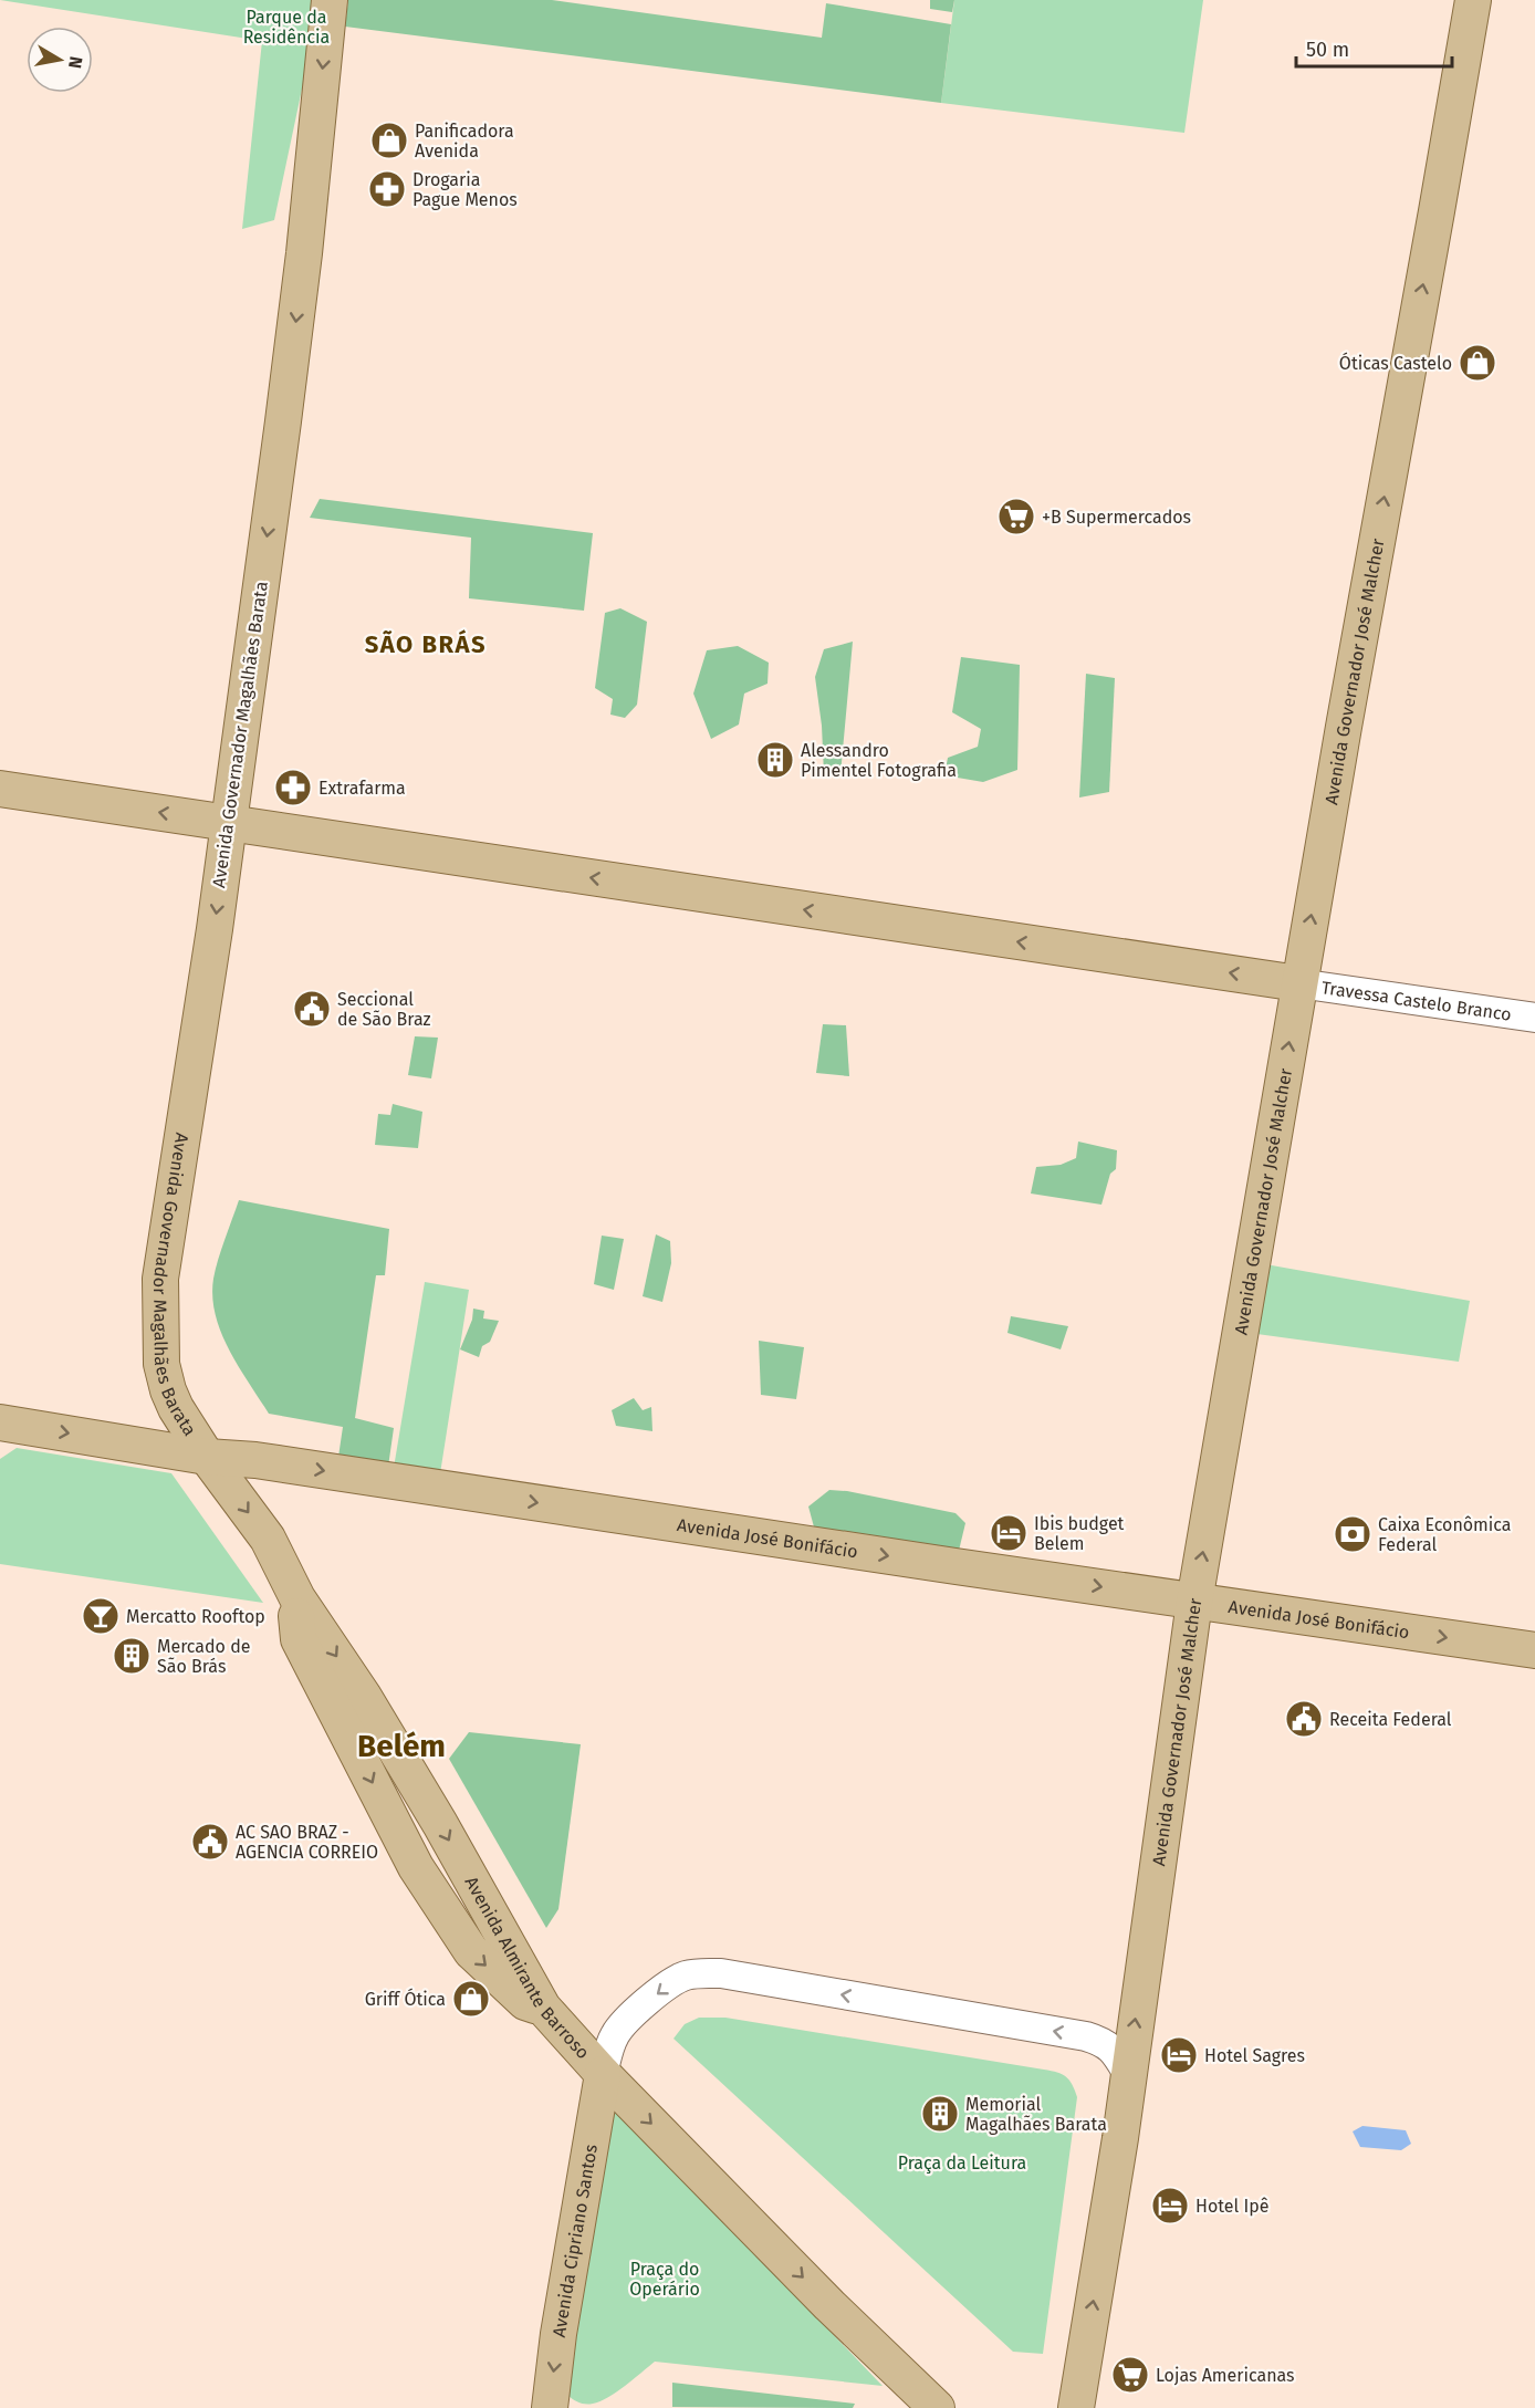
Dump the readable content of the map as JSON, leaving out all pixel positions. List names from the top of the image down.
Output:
{
  "streets": {
    "main road": [
      "Avenida Governador José Malcher",
      "Avenida Governador Magalhães Barata",
      "Avenida José Bonifácio",
      "Avenida Almirante Barroso",
      "Avenida Cipriano Santos"
    ],
    "street": ["Travessa Castelo Branco"]
  },
  "crossings": [
    ["Avenida Governador José Malcher", "Travessa Castelo Branco"],
    ["Avenida Governador José Malcher", "Avenida José Bonifácio"],
    ["Avenida Governador Magalhães Barata", "Avenida José Bonifácio"],
    ["Avenida Governador Magalhães Barata", "Avenida Almirante Barroso"],
    ["Avenida José Bonifácio", "Avenida Almirante Barroso"],
    ["Avenida Almirante Barroso", "Avenida Cipriano Santos"]
  ],
  "one_way": [
    "Avenida Governador José Malcher",
    "Avenida Governador Magalhães Barata",
    "Avenida José Bonifácio",
    "Avenida Almirante Barroso",
    "Avenida Cipriano Santos"
  ],
  "districts": ["SÃO BRÁS", "Belém"],
  "parks": ["Parque da Residência", "Praça da Leitura", "Praça do Operário"],
  "places": {
    "shop": ["Panificadora Avenida", "Óticas Castelo", "Griff Ótica"],
    "pharmacy": ["Drogaria Pague Menos", "Extrafarma"],
    "supermarket": ["+B Supermercados", "Lojas Americanas"],
    "building": ["Alessandro Pimentel Fotografia", "Mercado de São Brás", "Memorial Magalhães Barata"],
    "public building": ["Seccional de São Braz", "Receita Federal", "AC SAO BRAZ - AGENCIA CORREIO"],
    "hotel": ["Ibis budget Belem", "Hotel Sagres", "Hotel Ipê"],
    "bank": ["Caixa Econômica Federal"],
    "bar": ["Mercatto Rooftop"]
  },
  "scale_bar": "50 m",
  "north": "right"
}
